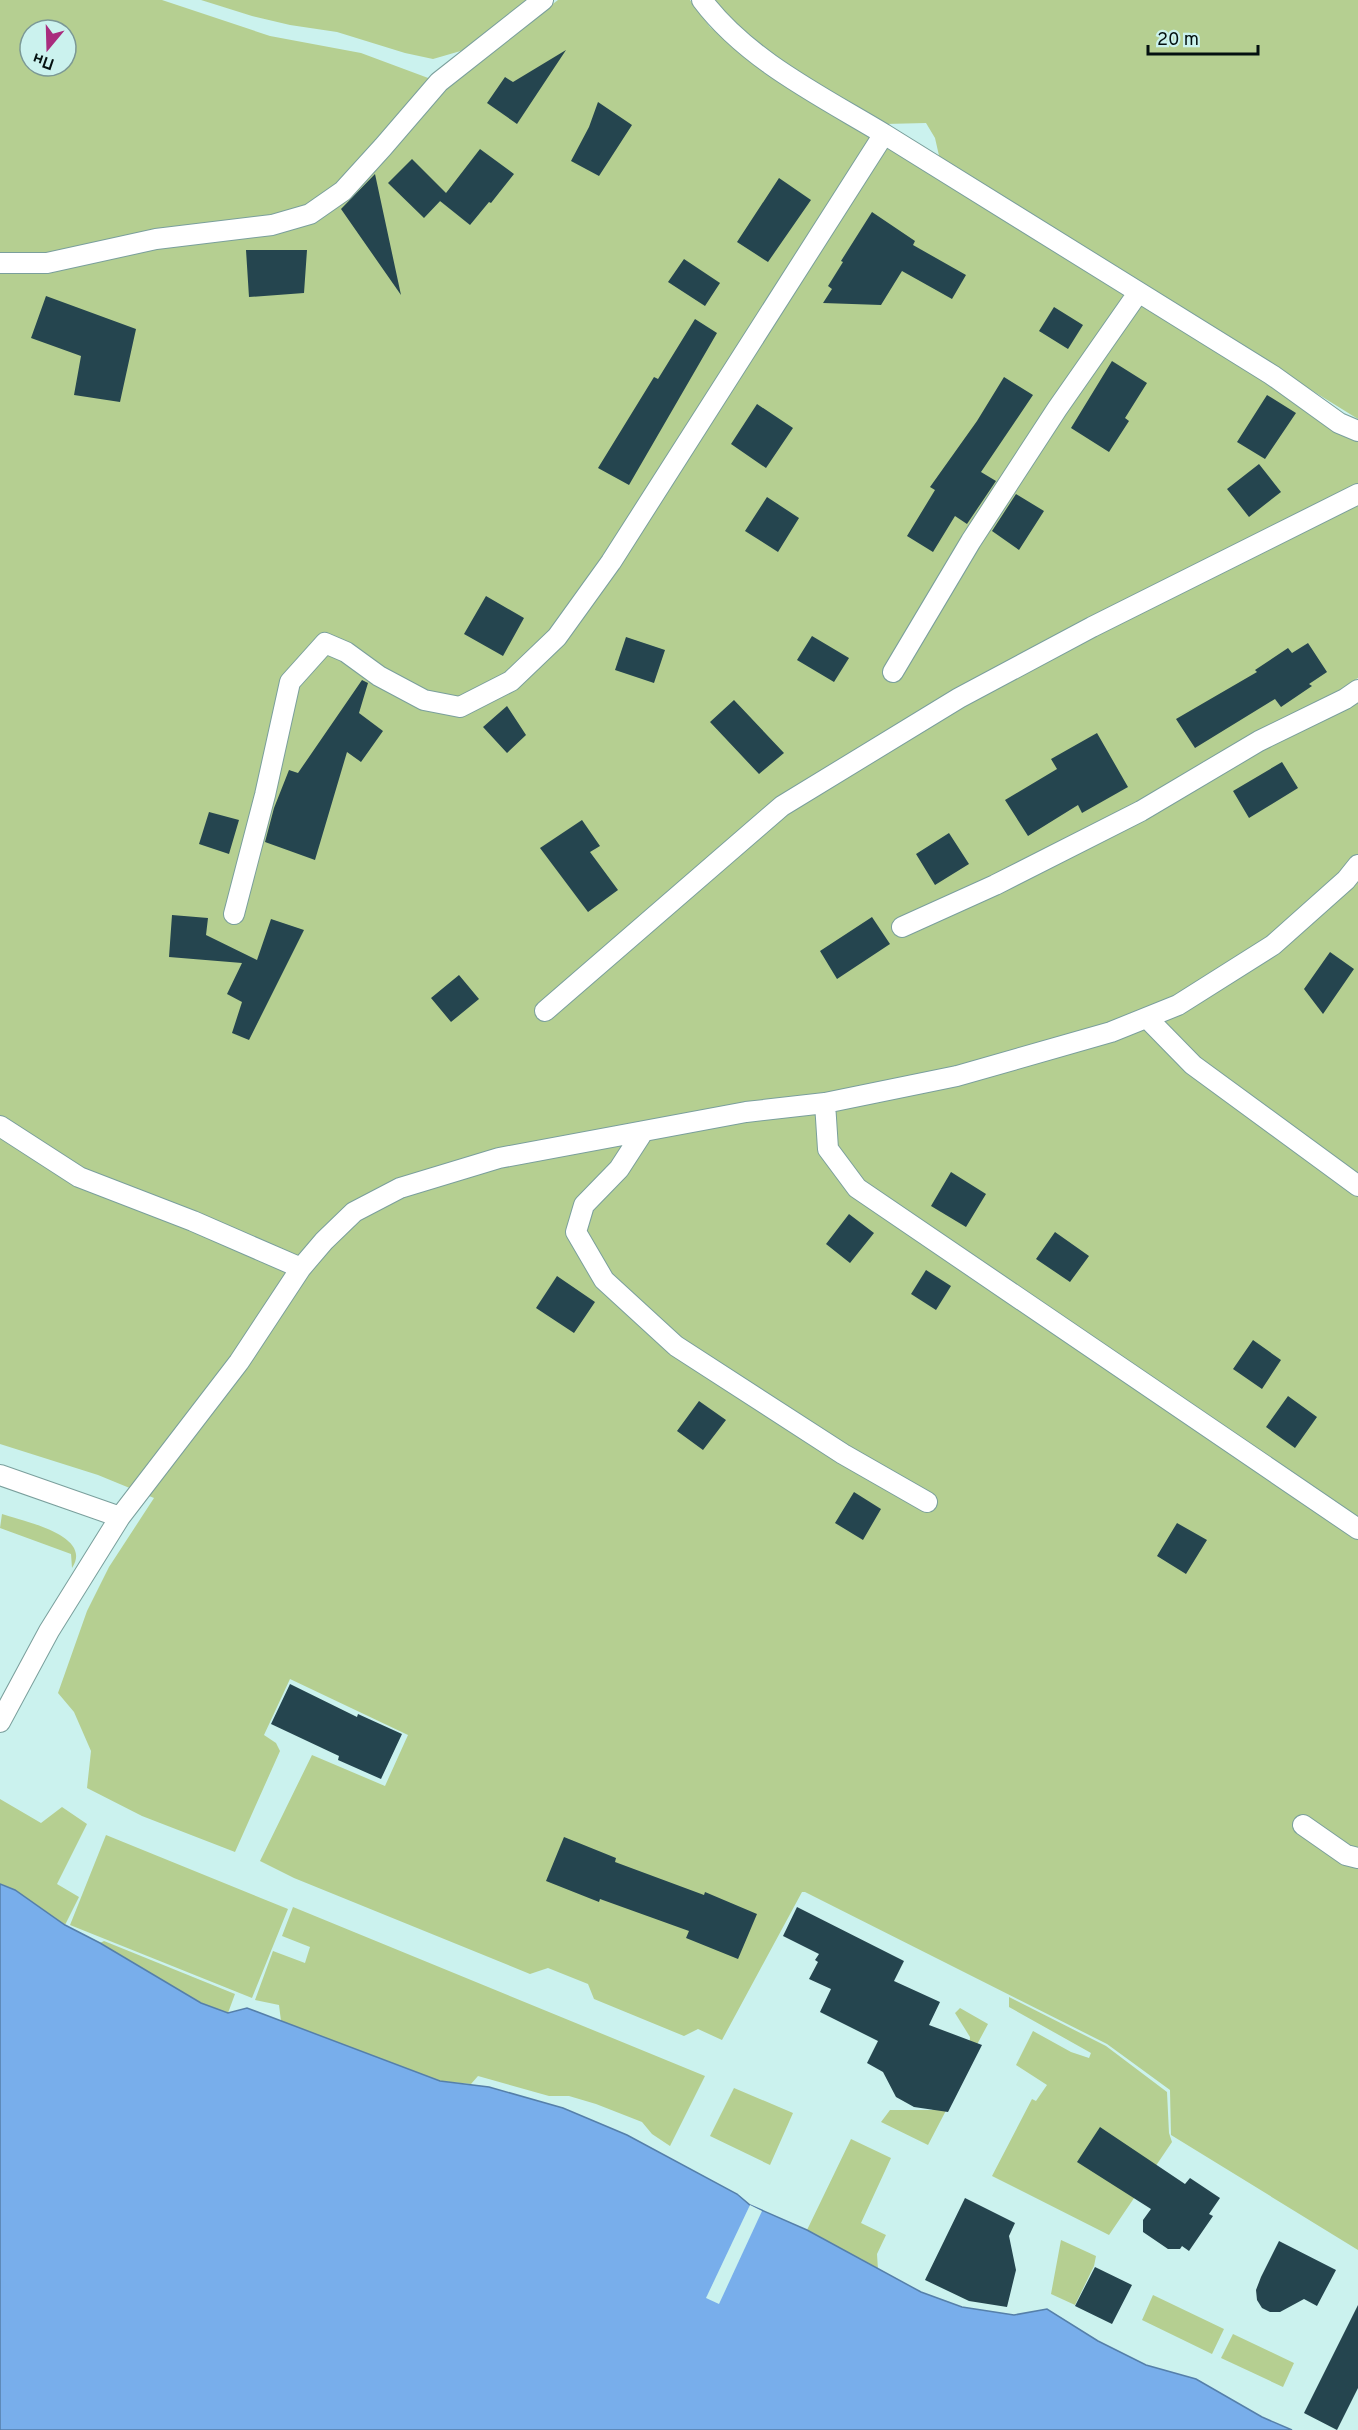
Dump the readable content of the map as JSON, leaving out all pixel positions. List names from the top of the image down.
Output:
{
  "scale_bar": "20 m",
  "north": "bottom"
}
